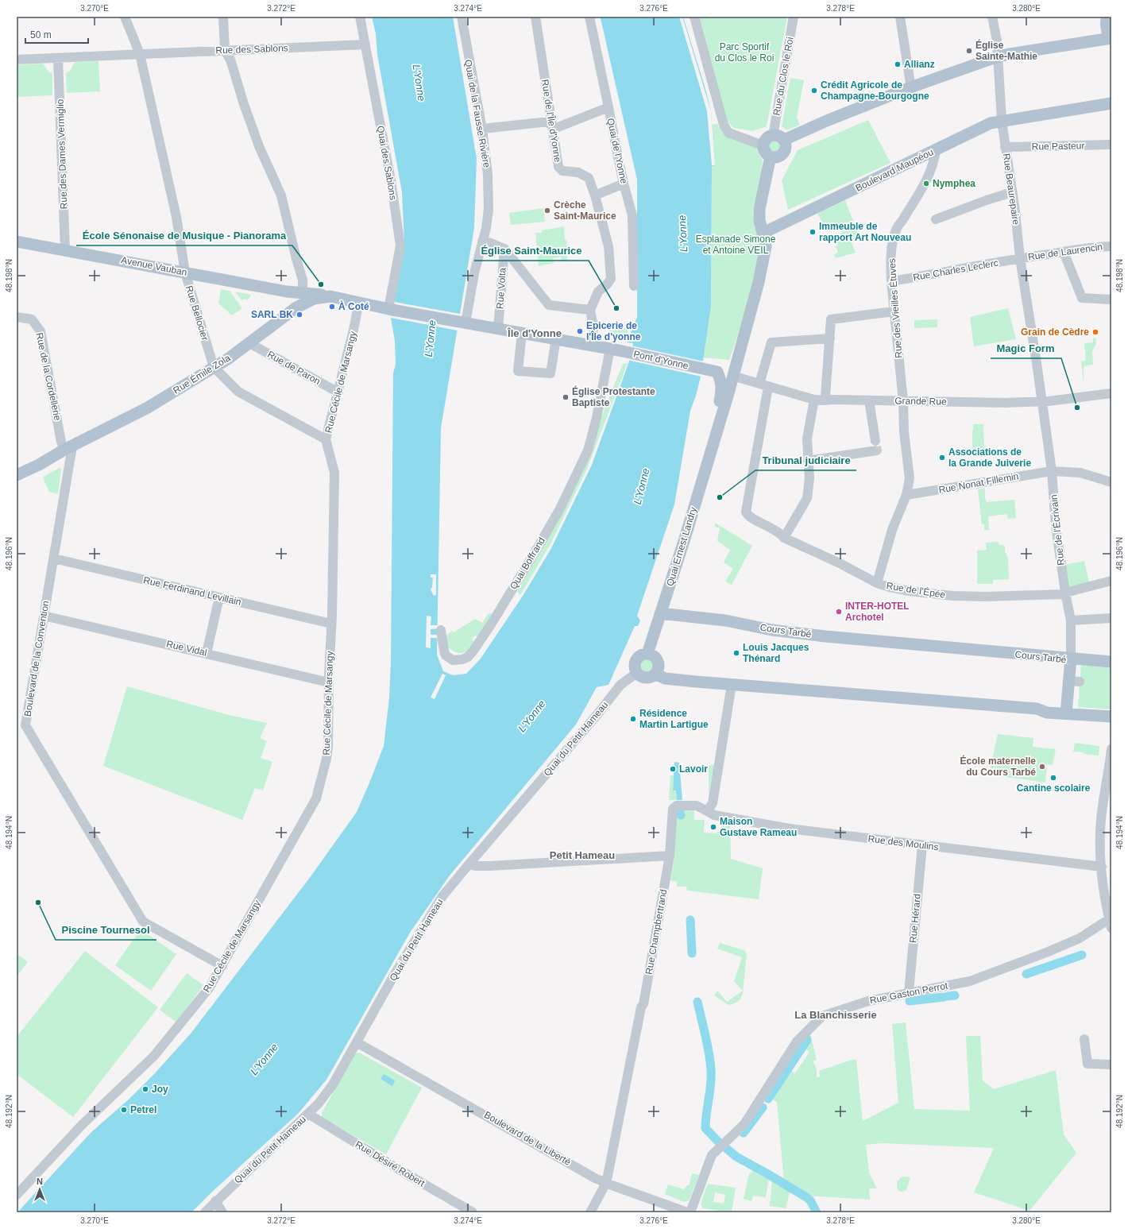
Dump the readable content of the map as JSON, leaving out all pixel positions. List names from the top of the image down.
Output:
{
  "streets": {
    "main road": [
      "Boulevard Maupéou",
      "Avenue Vauban",
      "Pont d'Yonne",
      "Rue Émile Zola",
      "Quai Ernest Landry",
      "Cours Tarbé"
    ],
    "street": [
      "Rue des Sablons",
      "Rue du Clos le Roi",
      "Quai de la Fausse Rivière",
      "Rue de l'Île d'Yonne",
      "Rue Pasteur",
      "Quai de l'Yonne",
      "Rue des Dames Vermiglio",
      "Quai des Sablons",
      "Rue Beaurepaire",
      "Rue de Laurencin",
      "Rue Charles Leclerc",
      "Rue Volta",
      "Rue des Vieilles Étuves",
      "Rue Bellocier",
      "Rue de Paron",
      "Rue de la Cordellerie",
      "Rue Cécile de Marsangy",
      "Grande Rue",
      "Rue Nonat Fillemin",
      "Rue de l'Écrivain",
      "Quai Boffrand",
      "Rue de l'Épée",
      "Rue Ferdinand Levillain",
      "Rue Vidal",
      "Boulevard de la Convention",
      "Quai du Petit Hameau",
      "Rue des Moulins",
      "Rue Hérard",
      "Rue Champbertrand",
      "Rue Gaston Perrot",
      "Boulevard de la Liberté",
      "Rue Désiré Robert"
    ]
  },
  "crossings": [
    ["Rue des Sablons", "Quai des Sablons"],
    ["Rue des Sablons", "Rue Bellocier"],
    ["Quai de la Fausse Rivière", "Rue Émile Zola"],
    ["Rue Pasteur", "Rue Beaurepaire"],
    ["Rue des Dames Vermiglio", "Avenue Vauban"],
    ["Quai des Sablons", "Rue Émile Zola"],
    ["Boulevard Maupéou", "Rue Beaurepaire"],
    ["Boulevard Maupéou", "Rue des Vieilles Étuves"],
    ["Rue Beaurepaire", "Rue de Laurencin"],
    ["Rue Beaurepaire", "Rue Charles Leclerc"],
    ["Rue Beaurepaire", "Grande Rue"],
    ["Rue Beaurepaire", "Rue de l'Écrivain"],
    ["Rue de Laurencin", "Rue Charles Leclerc"],
    ["Avenue Vauban", "Rue Bellocier"],
    ["Avenue Vauban", "Rue Émile Zola"],
    ["Rue Charles Leclerc", "Rue des Vieilles Étuves"],
    ["Rue Volta", "Pont d'Yonne"],
    ["Rue Volta", "Rue Émile Zola"],
    ["Rue des Vieilles Étuves", "Grande Rue"],
    ["Rue des Vieilles Étuves", "Rue Nonat Fillemin"],
    ["Rue des Vieilles Étuves", "Rue de l'Épée"],
    ["Rue Bellocier", "Rue Émile Zola"],
    ["Rue Bellocier", "Rue Cécile de Marsangy"],
    ["Pont d'Yonne", "Rue Émile Zola"],
    ["Pont d'Yonne", "Quai Ernest Landry"],
    ["Pont d'Yonne", "Quai Boffrand"],
    ["Rue de Paron", "Rue Émile Zola"],
    ["Rue de Paron", "Rue Cécile de Marsangy"],
    ["Rue Émile Zola", "Rue de la Cordellerie"],
    ["Rue Émile Zola", "Rue Cécile de Marsangy"],
    ["Rue Émile Zola", "Boulevard de la Convention"],
    ["Rue de la Cordellerie", "Boulevard de la Convention"],
    ["Rue Cécile de Marsangy", "Rue Ferdinand Levillain"],
    ["Rue Cécile de Marsangy", "Rue Vidal"],
    ["Rue Cécile de Marsangy", "Boulevard de la Convention"],
    ["Grande Rue", "Rue de l'Écrivain"],
    ["Grande Rue", "Quai Ernest Landry"],
    ["Grande Rue", "Rue de l'Épée"],
    ["Rue Nonat Fillemin", "Rue de l'Écrivain"],
    ["Rue de l'Écrivain", "Rue de l'Épée"],
    ["Rue de l'Écrivain", "Cours Tarbé"],
    ["Quai Ernest Landry", "Cours Tarbé"],
    ["Quai Ernest Landry", "Quai du Petit Hameau"],
    ["Rue Ferdinand Levillain", "Boulevard de la Convention"],
    ["Rue Vidal", "Boulevard de la Convention"],
    ["Quai du Petit Hameau", "Boulevard de la Liberté"],
    ["Quai du Petit Hameau", "Rue Désiré Robert"],
    ["Rue des Moulins", "Rue Hérard"],
    ["Rue des Moulins", "Rue Champbertrand"],
    ["Rue Hérard", "Rue Gaston Perrot"],
    ["Rue Champbertrand", "Boulevard de la Liberté"]
  ],
  "districts": ["Île d'Yonne", "Petit Hameau", "La Blanchisserie"],
  "water": ["L'Yonne"],
  "parks": ["Parc Sportif du Clos le Roi", "Esplanade Simone et Antoine VEIL"],
  "places": [
    "Église Sainte-Mathie",
    "Allianz",
    "Crédit Agricole de Champagne-Bourgogne",
    "Nymphea",
    "Crèche Saint-Maurice",
    "Immeuble de rapport Art Nouveau",
    "École Sénonaise de Musique - Pianorama",
    "À Coté",
    "Église Saint-Maurice",
    "SARL BK",
    "Epicerie de l'Île d'yonne",
    "Grain de Cèdre",
    "Église Protestante Baptiste",
    "Magic Form",
    "Associations de la Grande Juiverie",
    "Tribunal judiciaire",
    "INTER-HOTEL Archotel",
    "Louis Jacques Thénard",
    "Résidence Martin Lartigue",
    "École maternelle du Cours Tarbé",
    "Lavoir",
    "Cantine scolaire",
    "Maison Gustave Rameau",
    "Piscine Tournesol",
    "Joy",
    "Petrel"
  ],
  "scale_bar": "50 m",
  "north": "top",
  "coordinates": [
    "3.270°E",
    "3.272°E",
    "3.274°E",
    "3.276°E",
    "3.278°E",
    "3.280°E",
    "48.198°N",
    "48.196°N",
    "48.194°N",
    "48.192°N"
  ]
}
